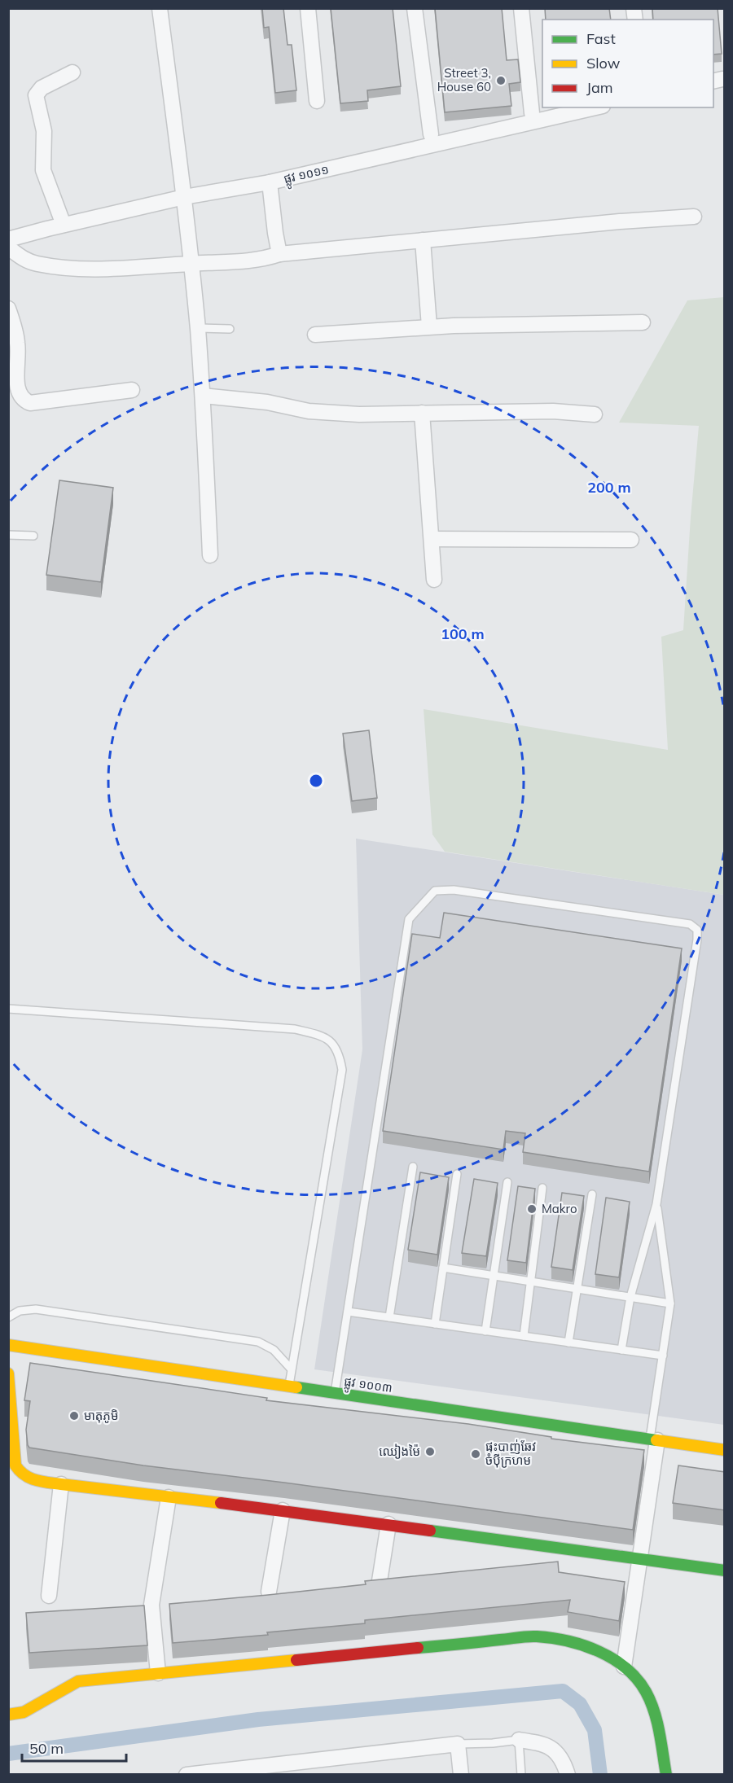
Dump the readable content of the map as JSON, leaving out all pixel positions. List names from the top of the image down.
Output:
{
  "streets": {
    "street": ["ផ្លូវ ១០១១", "ផ្លូវ ១០០៣"]
  },
  "places": [
    "Street 3, House 60",
    "Makro",
    "មាតុភូមិ",
    "ឈៀងម៉ៃ",
    "ផ្ទះបាញ់ឆែវ ចំប៉ីក្រហម"
  ],
  "legend": ["Fast", "Slow", "Jam"],
  "scale_bar": "50 m",
  "rings": ["200 m", "100 m"]
}
